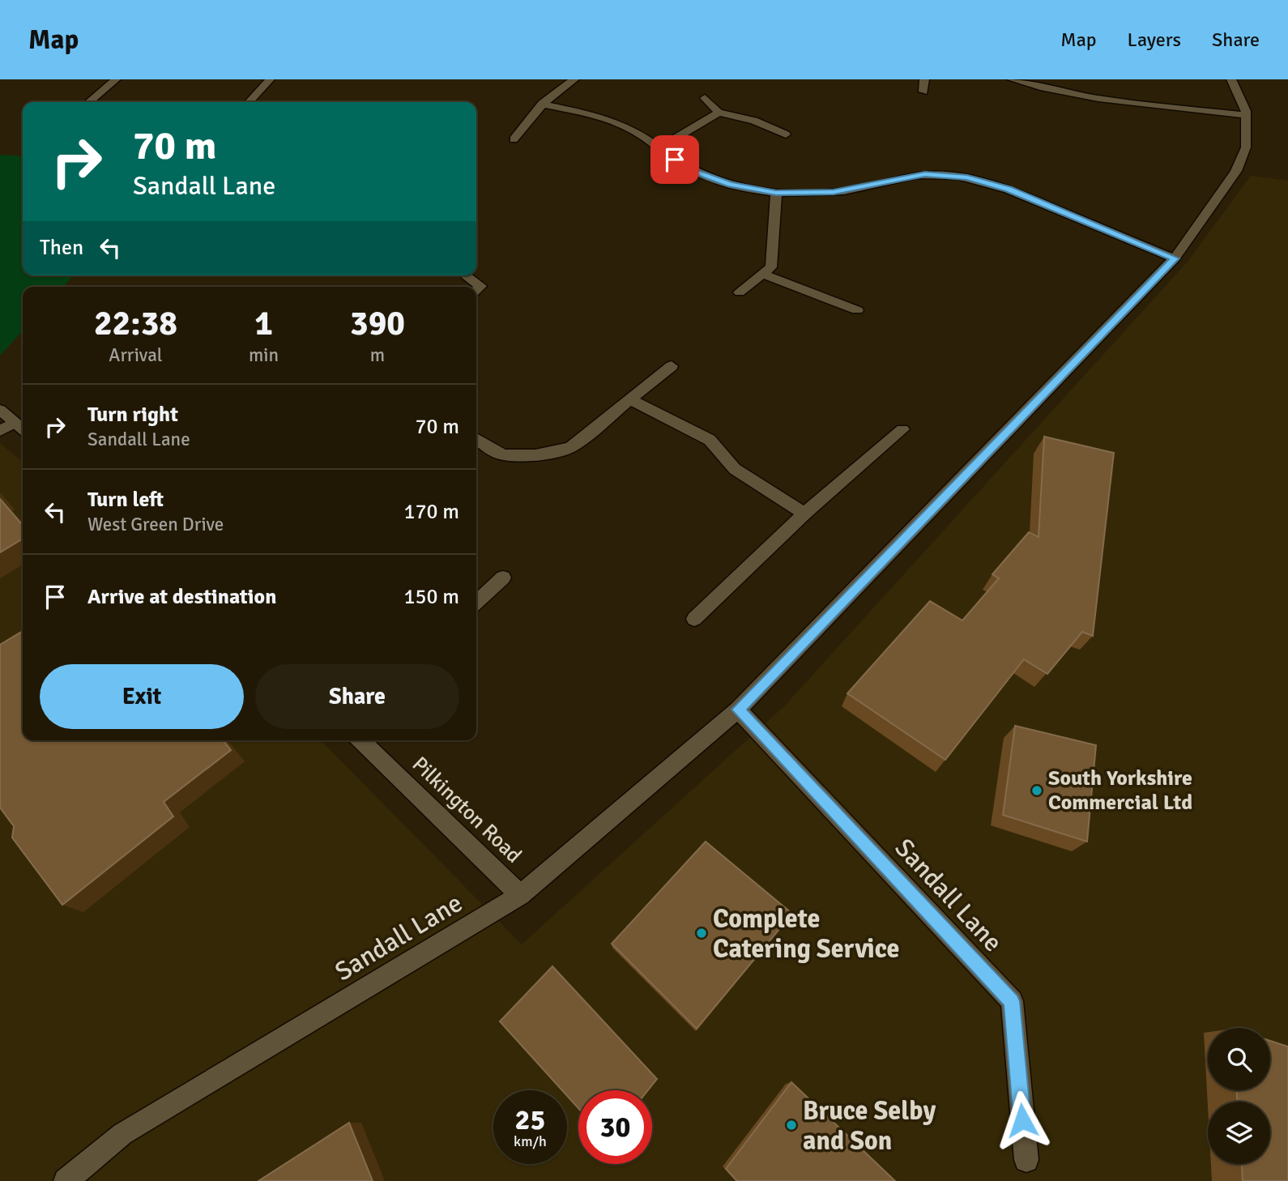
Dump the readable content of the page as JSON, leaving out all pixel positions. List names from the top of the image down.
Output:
{
  "streets": {
    "street": ["Pilkington Road", "Sandall Lane"]
  },
  "crossings": [
    ["Pilkington Road", "Sandall Lane"]
  ],
  "places": ["South Yorkshire Commercial Ltd", "Complete Catering Service", "Bruce Selby and Son"],
  "page": {
    "header": "Map",
    "nav": ["Map", "Layers", "Share"],
    "turn": ["70 m", "Sandall Lane"],
    "then": "Then",
    "eta": [
      "22:38",
      "Arrival",
      "1",
      "min",
      "390",
      "m"
    ],
    "list": [
      {
        "name": "Turn right",
        "note": "Sandall Lane",
        "value": "70 m"
      },
      {
        "name": "Turn left",
        "note": "West Green Drive",
        "value": "170 m"
      },
      {
        "name": "Arrive at destination",
        "value": "150 m"
      }
    ],
    "buttons": ["Exit", "Share"],
    "speed": "25 km/h",
    "limit": "30"
  }
}
